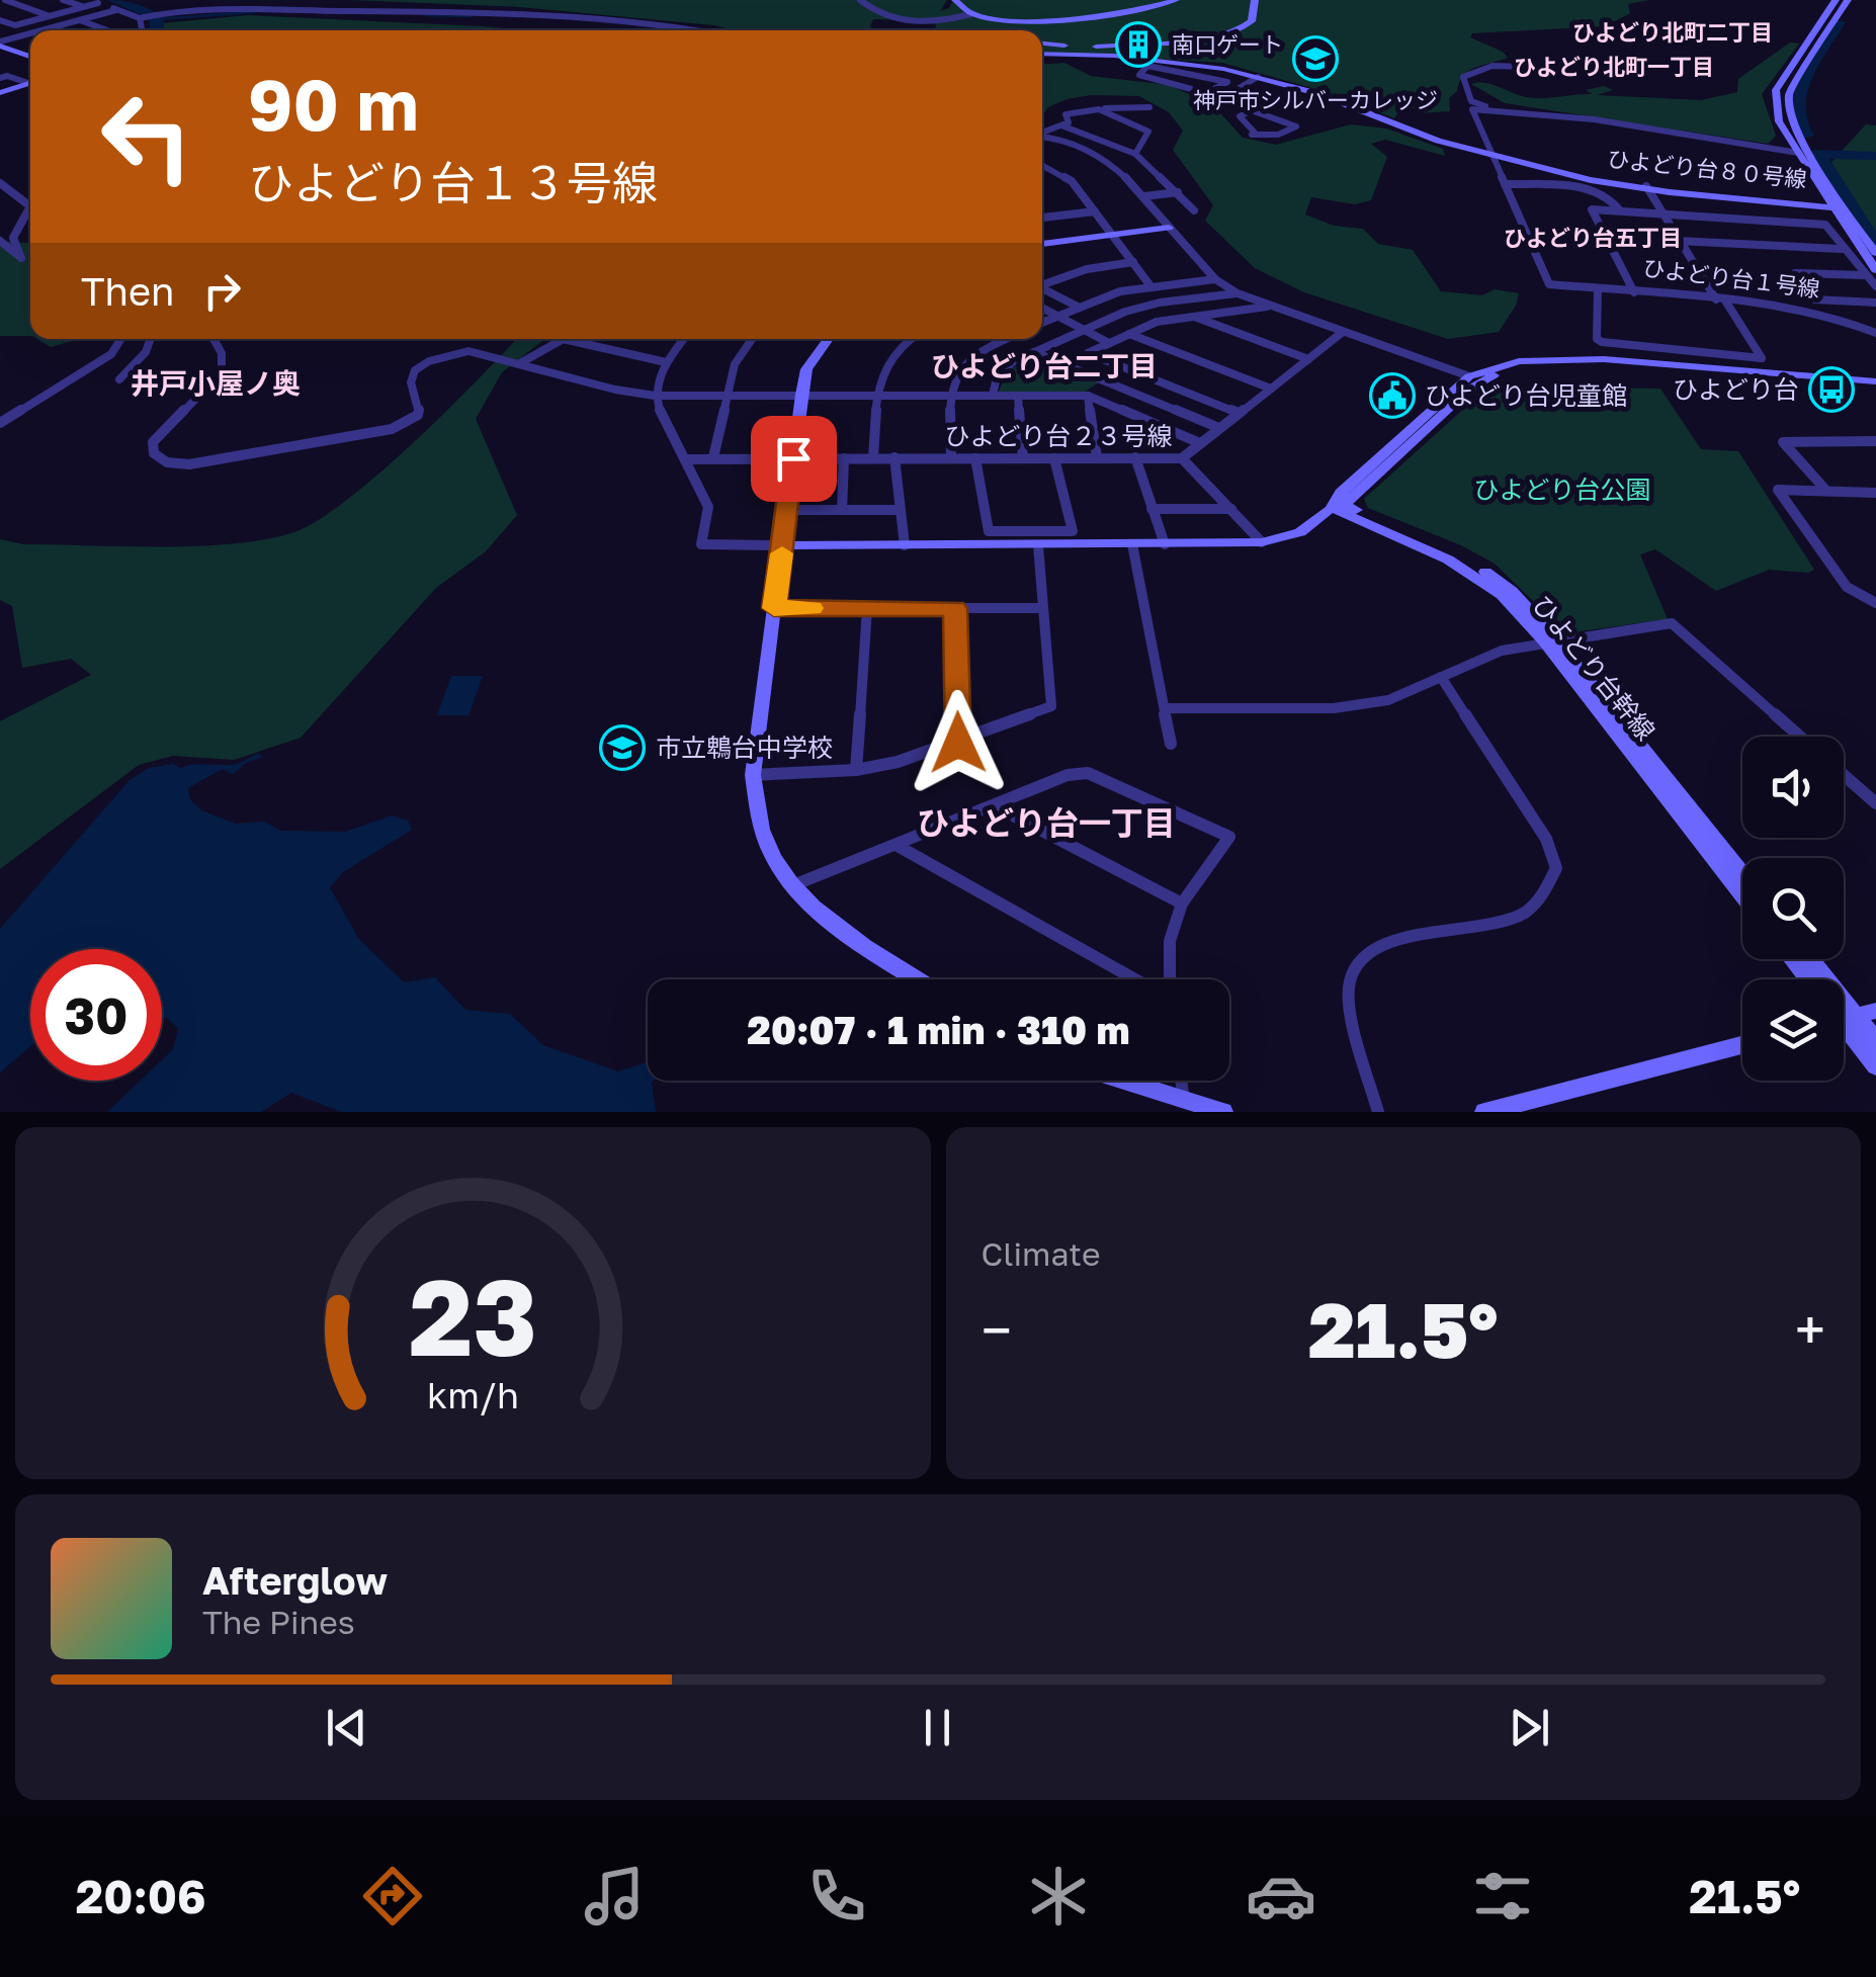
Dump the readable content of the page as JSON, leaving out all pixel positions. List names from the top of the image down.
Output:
{
  "streets": {
    "street": [
      "ひよどり台８０号線",
      "ひよどり台１号線",
      "ひよどり台２３号線",
      "ひよどり台幹線"
    ]
  },
  "crossings": [
    ["ひよどり台８０号線", "ひよどり台１号線"]
  ],
  "districts": [
    "ひよどり北町二丁目",
    "ひよどり北町一丁目",
    "ひよどり台五丁目",
    "ひよどり台二丁目",
    "井戸小屋ノ奥",
    "ひよどり台一丁目"
  ],
  "parks": ["ひよどり台公園"],
  "places": {
    "building": ["南口ゲート"],
    "school or university": ["神戸市シルバーカレッジ", "市立鵯台中学校"],
    "bus stop": ["ひよどり台"],
    "public building": ["ひよどり台児童館"]
  },
  "page": {
    "turn": ["90 m", "ひよどり台１３号線"],
    "then": "Then",
    "limit": "30",
    "trip": "20:07 · 1 min · 310 m",
    "tile": "Climate",
    "heat": ["−", "21.5°", "+"],
    "song": ["Afterglow", "The Pines"],
    "tabs": ["20:06", "21.5°"],
    "gauge": ["23", "km/h"]
  }
}
